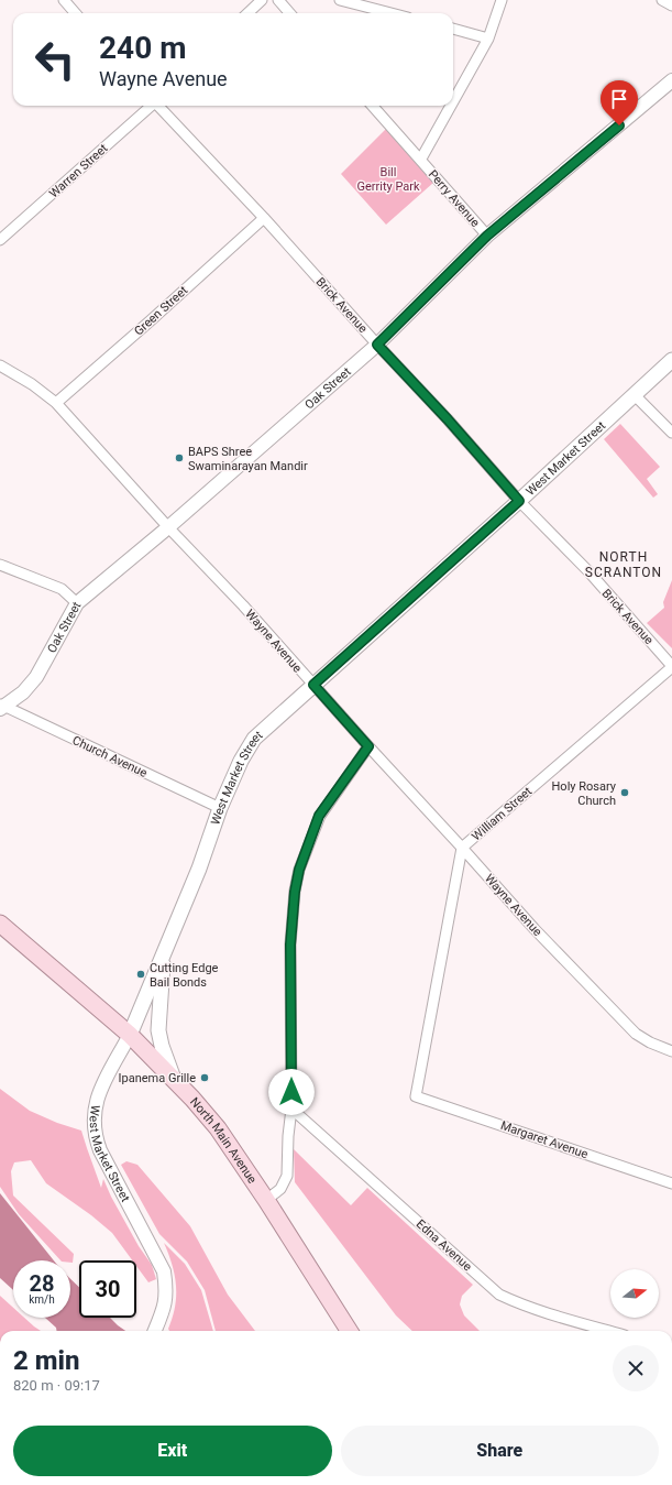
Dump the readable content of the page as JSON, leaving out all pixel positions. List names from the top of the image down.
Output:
{
  "streets": {
    "main road": ["West Market Street", "North Main Avenue"],
    "street": [
      "Warren Street",
      "Perry Avenue",
      "Brick Avenue",
      "Green Street",
      "Oak Street",
      "Wayne Avenue",
      "Church Avenue",
      "William Street",
      "Margaret Avenue",
      "Edna Avenue"
    ]
  },
  "crossings": [
    ["Perry Avenue", "Oak Street"],
    ["Brick Avenue", "Green Street"],
    ["Brick Avenue", "Oak Street"],
    ["Brick Avenue", "West Market Street"],
    ["Brick Avenue", "William Street"],
    ["Green Street", "Wayne Avenue"],
    ["Oak Street", "Wayne Avenue"],
    ["Oak Street", "Church Avenue"],
    ["West Market Street", "Wayne Avenue"],
    ["West Market Street", "Church Avenue"],
    ["West Market Street", "North Main Avenue"],
    ["Wayne Avenue", "William Street"],
    ["William Street", "Margaret Avenue"]
  ],
  "districts": ["NORTH SCRANTON"],
  "parks": ["Bill Gerrity Park"],
  "places": [
    "BAPS Shree Swaminarayan Mandir",
    "Holy Rosary Church",
    "Cutting Edge Bail Bonds",
    "Ipanema Grille"
  ],
  "north": "right",
  "page": {
    "turn": ["240 m", "Wayne Avenue"],
    "speed": "28 km/h",
    "limit": "30",
    "heading": ["2 min", "820 m · 09:17"],
    "buttons": ["Exit", "Share"]
  }
}
